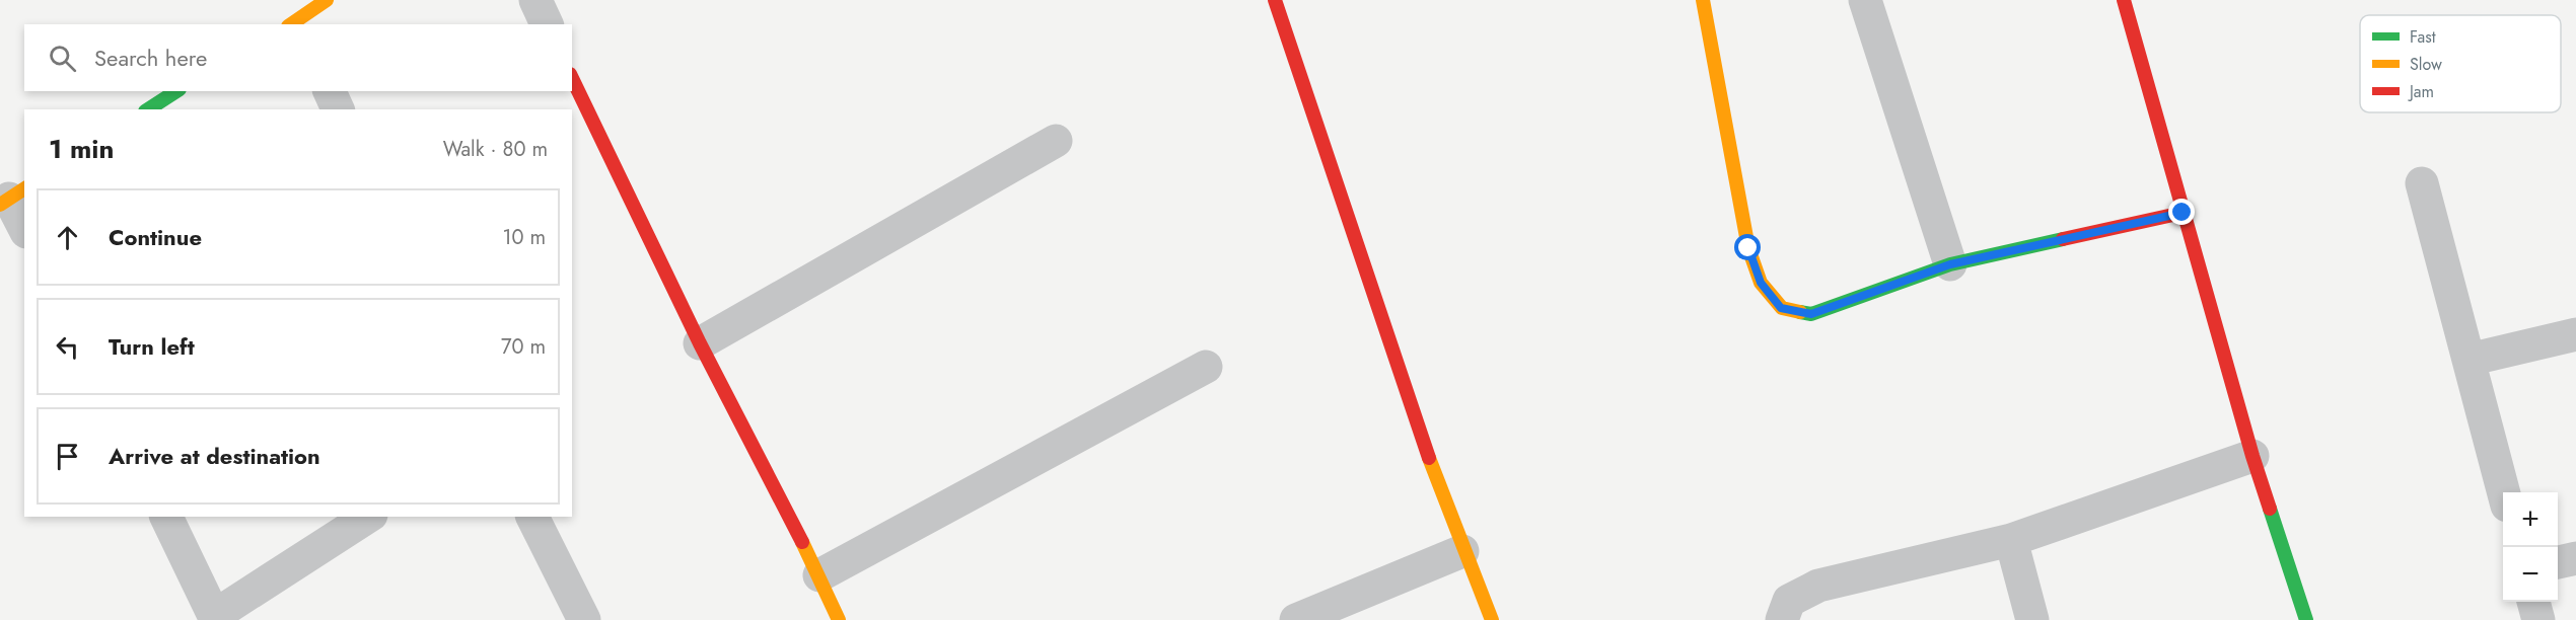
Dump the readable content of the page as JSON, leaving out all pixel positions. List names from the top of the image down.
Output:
{
  "legend": ["Fast", "Slow", "Jam"],
  "page": {
    "search": "Search here",
    "heading": ["1 min", "Walk · 80 m"],
    "list": [
      ["Continue", "10 m"],
      ["Turn left", "70 m"],
      "Arrive at destination"
    ],
    "map_buttons": ["+", "−"]
  }
}
